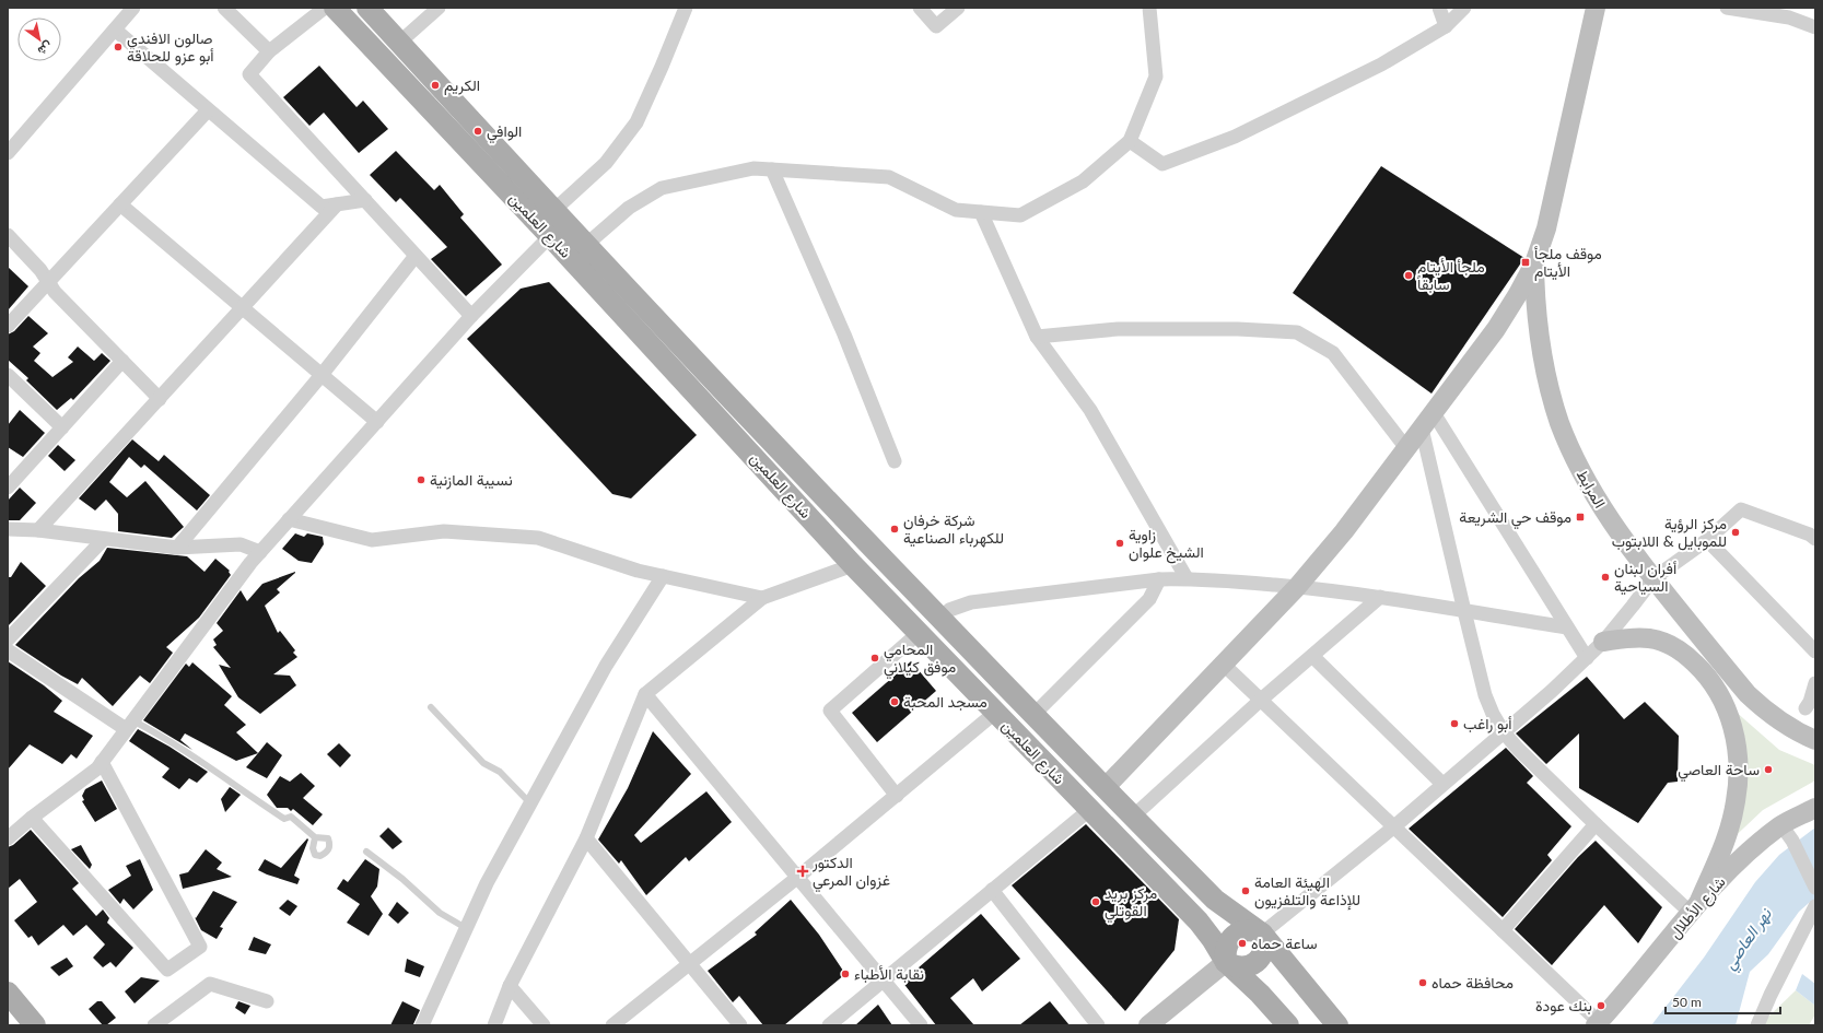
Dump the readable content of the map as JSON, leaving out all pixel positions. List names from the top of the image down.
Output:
{
  "streets": {
    "main road": ["شارع العلمين", "المرابط", "شارع الأطلال"]
  },
  "water": ["نهر العاصي"],
  "places": {
    "other": [
      "صالون الافندي أبو عزو للحلاقة",
      "الكريم",
      "الوافي",
      "ملجأ الأيتام سابقاً",
      "نسيبة المازنية",
      "شركة خرفان للكهرباء الصناعية",
      "مركز الرؤية للموبايل & اللابتوب",
      "زاوية الشيخ علوان",
      "أفران لبنان السياحية",
      "المحامي موفق كيلاني",
      "مسجد المحبة",
      "أبو راغب",
      "ساحة العاصي",
      "الهيئة العامة للإذاعة والتلفزيون",
      "مركز بريد القوتلي",
      "ساعة حماه",
      "نقابة الأطباء",
      "محافظة حماه",
      "بنك عودة"
    ],
    "transit": ["موقف ملجأ الأيتام", "موقف حي الشريعة"],
    "health": ["الدكتور غزوان المرعي"]
  },
  "scale_bar": "50 m",
  "north": "bottom right"
}
